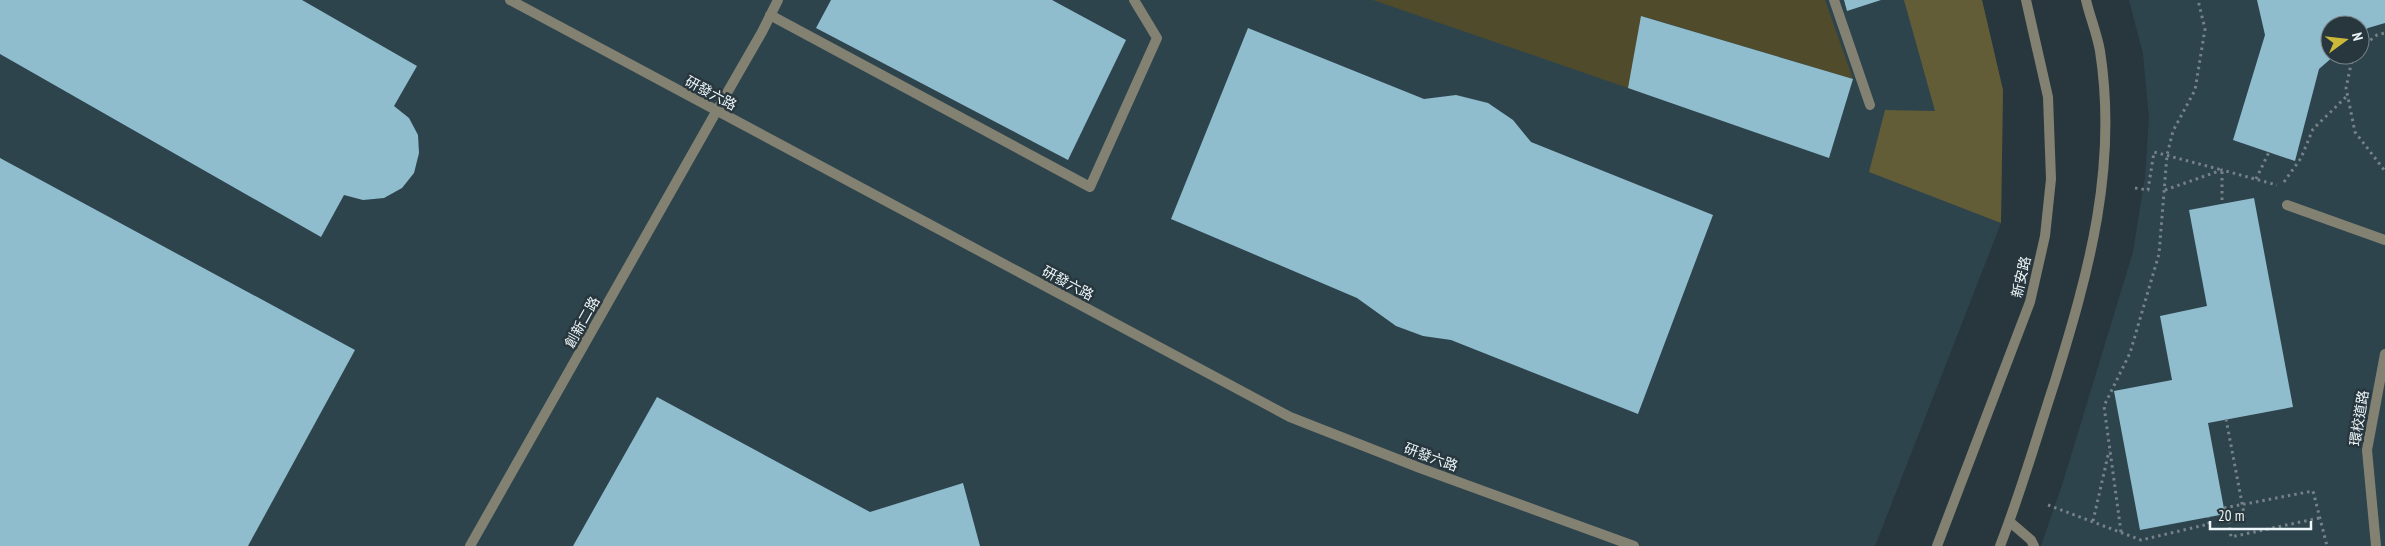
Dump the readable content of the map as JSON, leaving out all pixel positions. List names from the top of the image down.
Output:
{
  "streets": {
    "street": [
      "研發六路",
      "新安路",
      "創新二路",
      "環校道路"
    ]
  },
  "crossings": [
    ["研發六路", "創新二路"]
  ],
  "scale_bar": "20 m",
  "north": "right"
}
